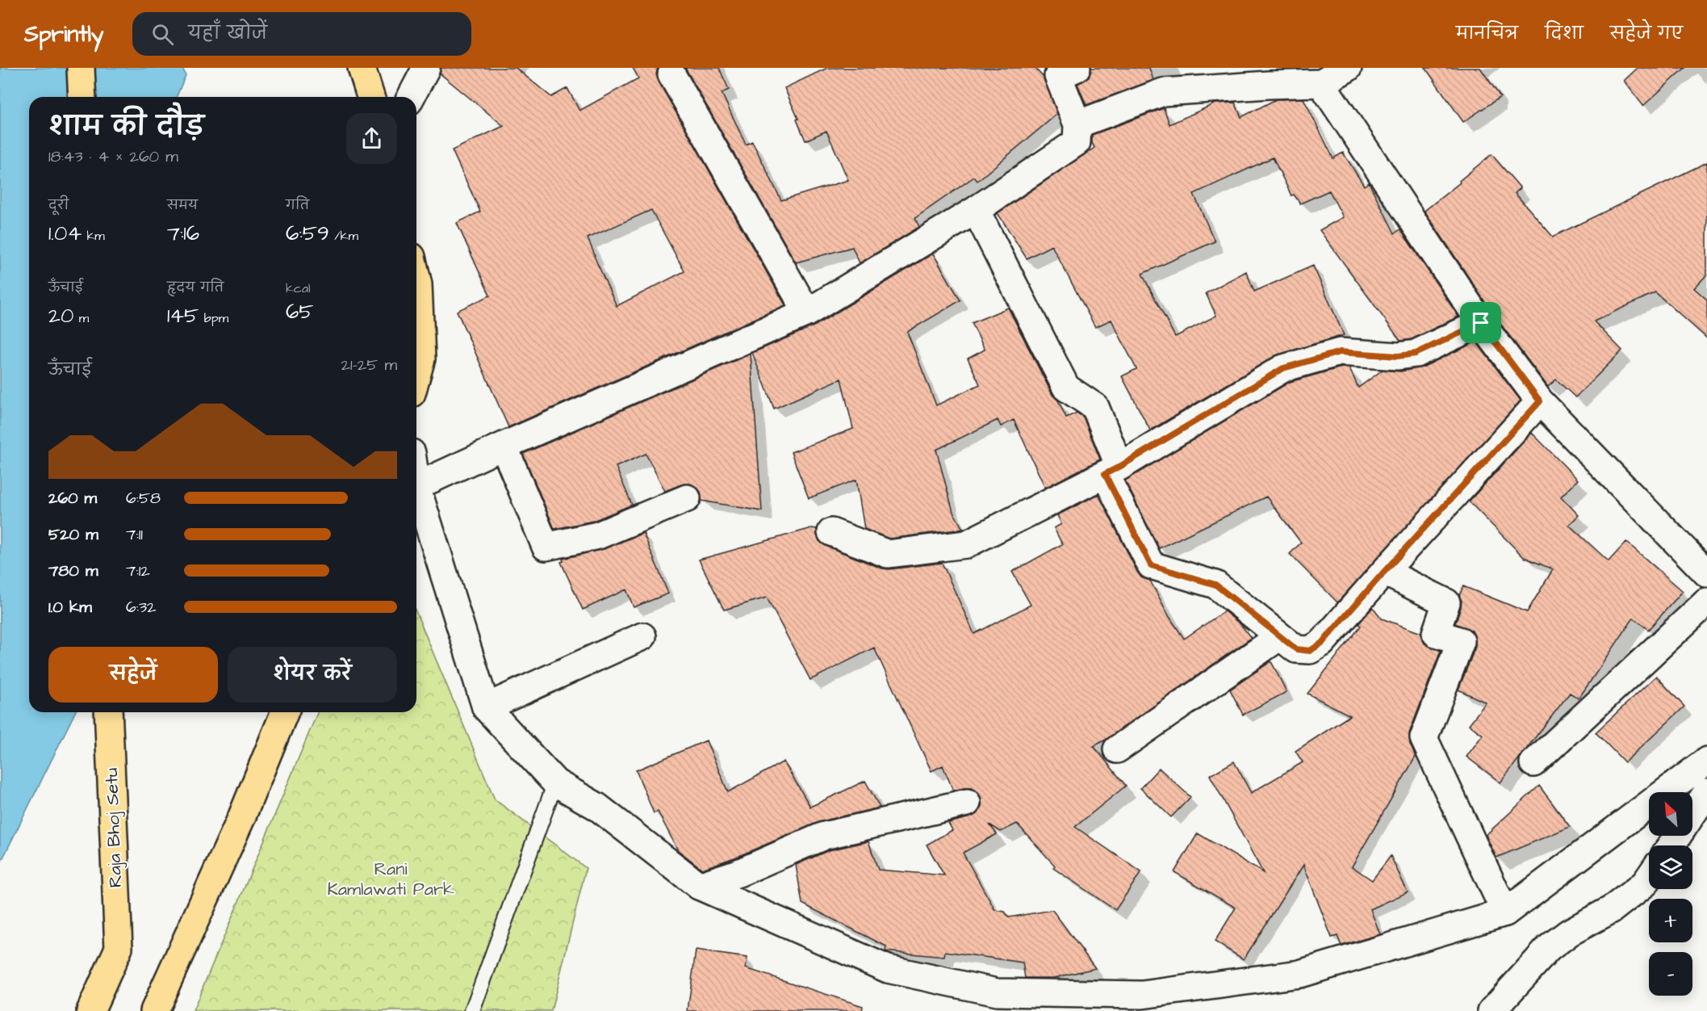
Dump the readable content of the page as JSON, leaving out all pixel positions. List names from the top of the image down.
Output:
{
  "streets": {
    "main road": ["Raja Bhoj Setu"]
  },
  "parks": ["Rani Kamlawati Park"],
  "north": "top left",
  "page": {
    "header": "Sprintly",
    "search": "यहाँ खोजें",
    "nav": ["मानचित्र", "दिशा", "सहेजे गए"],
    "heading": ["शाम की दौड़", "18:43 · 4 × 260 m"],
    "stats": [
      ["दूरी", "1.04 km"],
      ["समय", "7:16"],
      ["गति", "6:59 /km"],
      ["ऊँचाई", "20 m"],
      ["हृदय गति", "145 bpm"],
      ["kcal", "65"]
    ],
    "chart": ["ऊँचाई", "21–25 m"],
    "list": [
      {
        "name": "260 m",
        "note": "6:58"
      },
      {
        "name": "520 m",
        "note": "7:11"
      },
      {
        "name": "780 m",
        "note": "7:12"
      },
      {
        "name": "1.0 km",
        "note": "6:32"
      }
    ],
    "buttons": ["सहेजें", "शेयर करें"],
    "map_buttons": ["+", "−"]
  }
}
